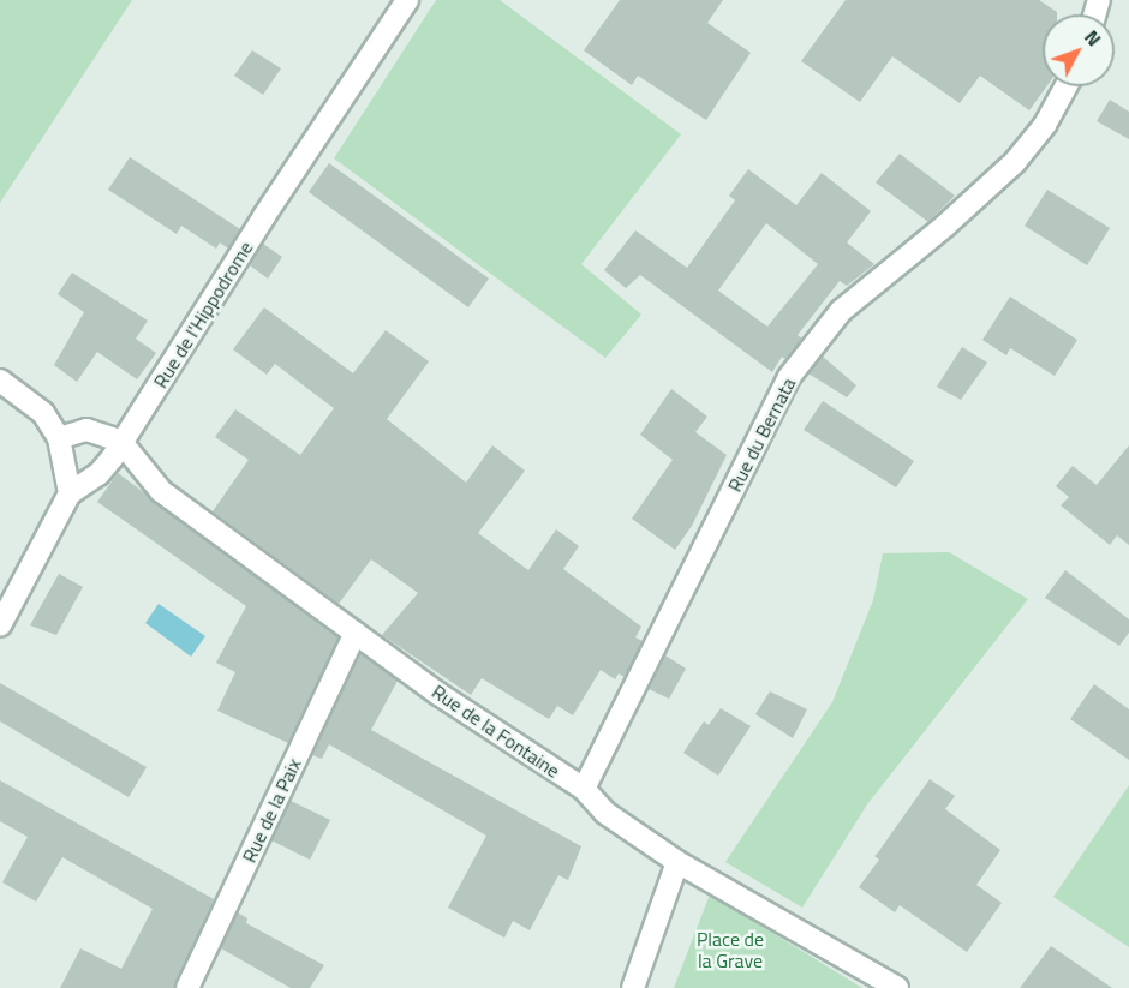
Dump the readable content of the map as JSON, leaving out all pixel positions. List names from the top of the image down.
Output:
{
  "streets": {
    "street": [
      "Rue de l'Hippodrome",
      "Rue du Bernata",
      "Rue de la Fontaine",
      "Rue de la Paix"
    ]
  },
  "crossings": [
    ["Rue de l'Hippodrome", "Rue de la Fontaine"],
    ["Rue du Bernata", "Rue de la Fontaine"],
    ["Rue de la Fontaine", "Rue de la Paix"]
  ],
  "parks": ["Place de la Grave"],
  "north": "top right"
}
